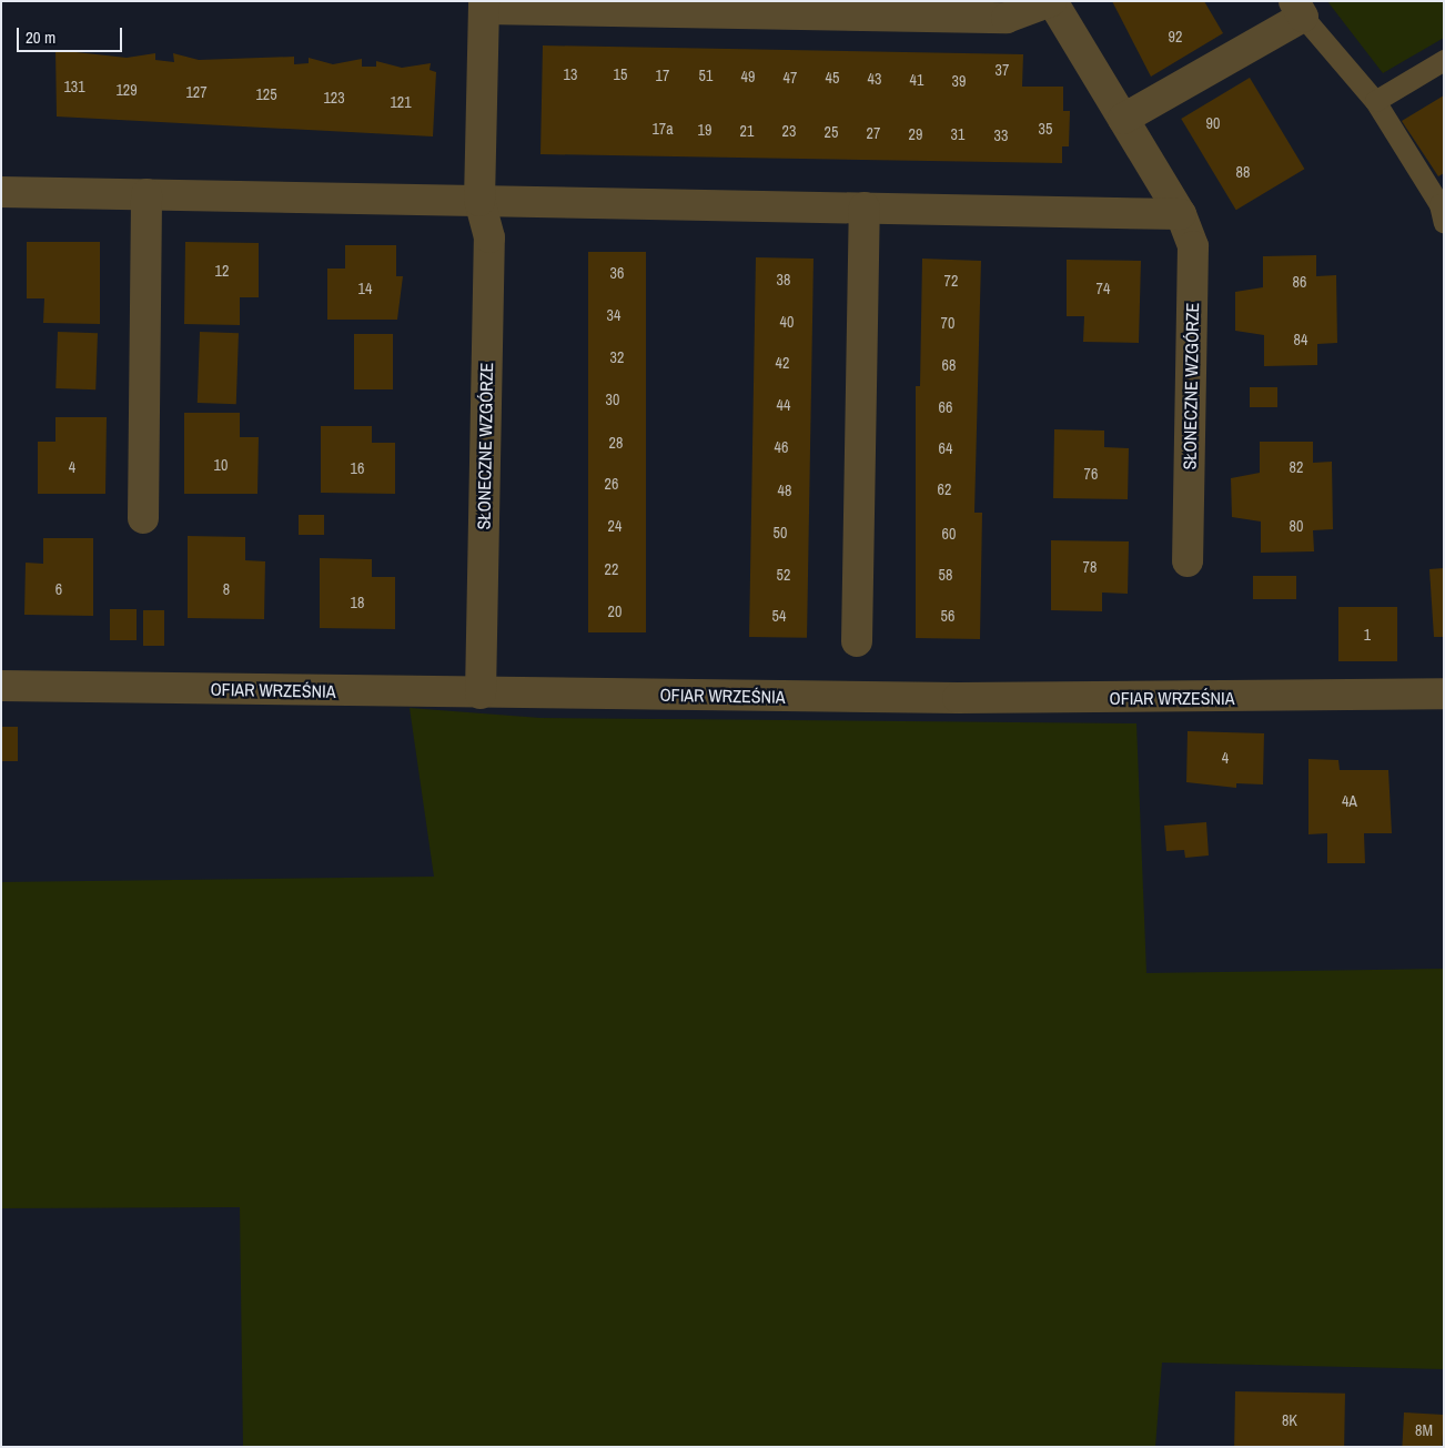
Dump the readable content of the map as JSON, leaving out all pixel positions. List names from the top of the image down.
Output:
{
  "streets": {
    "street": ["SŁONECZNE WZGÓRZE", "OFIAR WRZEŚNIA"]
  },
  "crossings": [
    ["SŁONECZNE WZGÓRZE", "OFIAR WRZEŚNIA"]
  ],
  "house_numbers": [
    "92",
    "37",
    "13",
    "15",
    "17",
    "51",
    "49",
    "47",
    "45",
    "43",
    "41",
    "39",
    "131",
    "129",
    "127",
    "125",
    "123",
    "121",
    "90",
    "17a",
    "35",
    "19",
    "21",
    "23",
    "25",
    "27",
    "29",
    "31",
    "33",
    "88",
    "12",
    "36",
    "38",
    "72",
    "86",
    "14",
    "74",
    "34",
    "40",
    "70",
    "84",
    "32",
    "42",
    "68",
    "30",
    "44",
    "66",
    "28",
    "46",
    "64",
    "10",
    "4",
    "82",
    "16",
    "76",
    "26",
    "62",
    "48",
    "24",
    "80",
    "50",
    "60",
    "78",
    "22",
    "52",
    "58",
    "6",
    "8",
    "18",
    "20",
    "54",
    "56",
    "1",
    "4",
    "4A",
    "8K",
    "8M"
  ],
  "scale_bar": "20 m"
}
